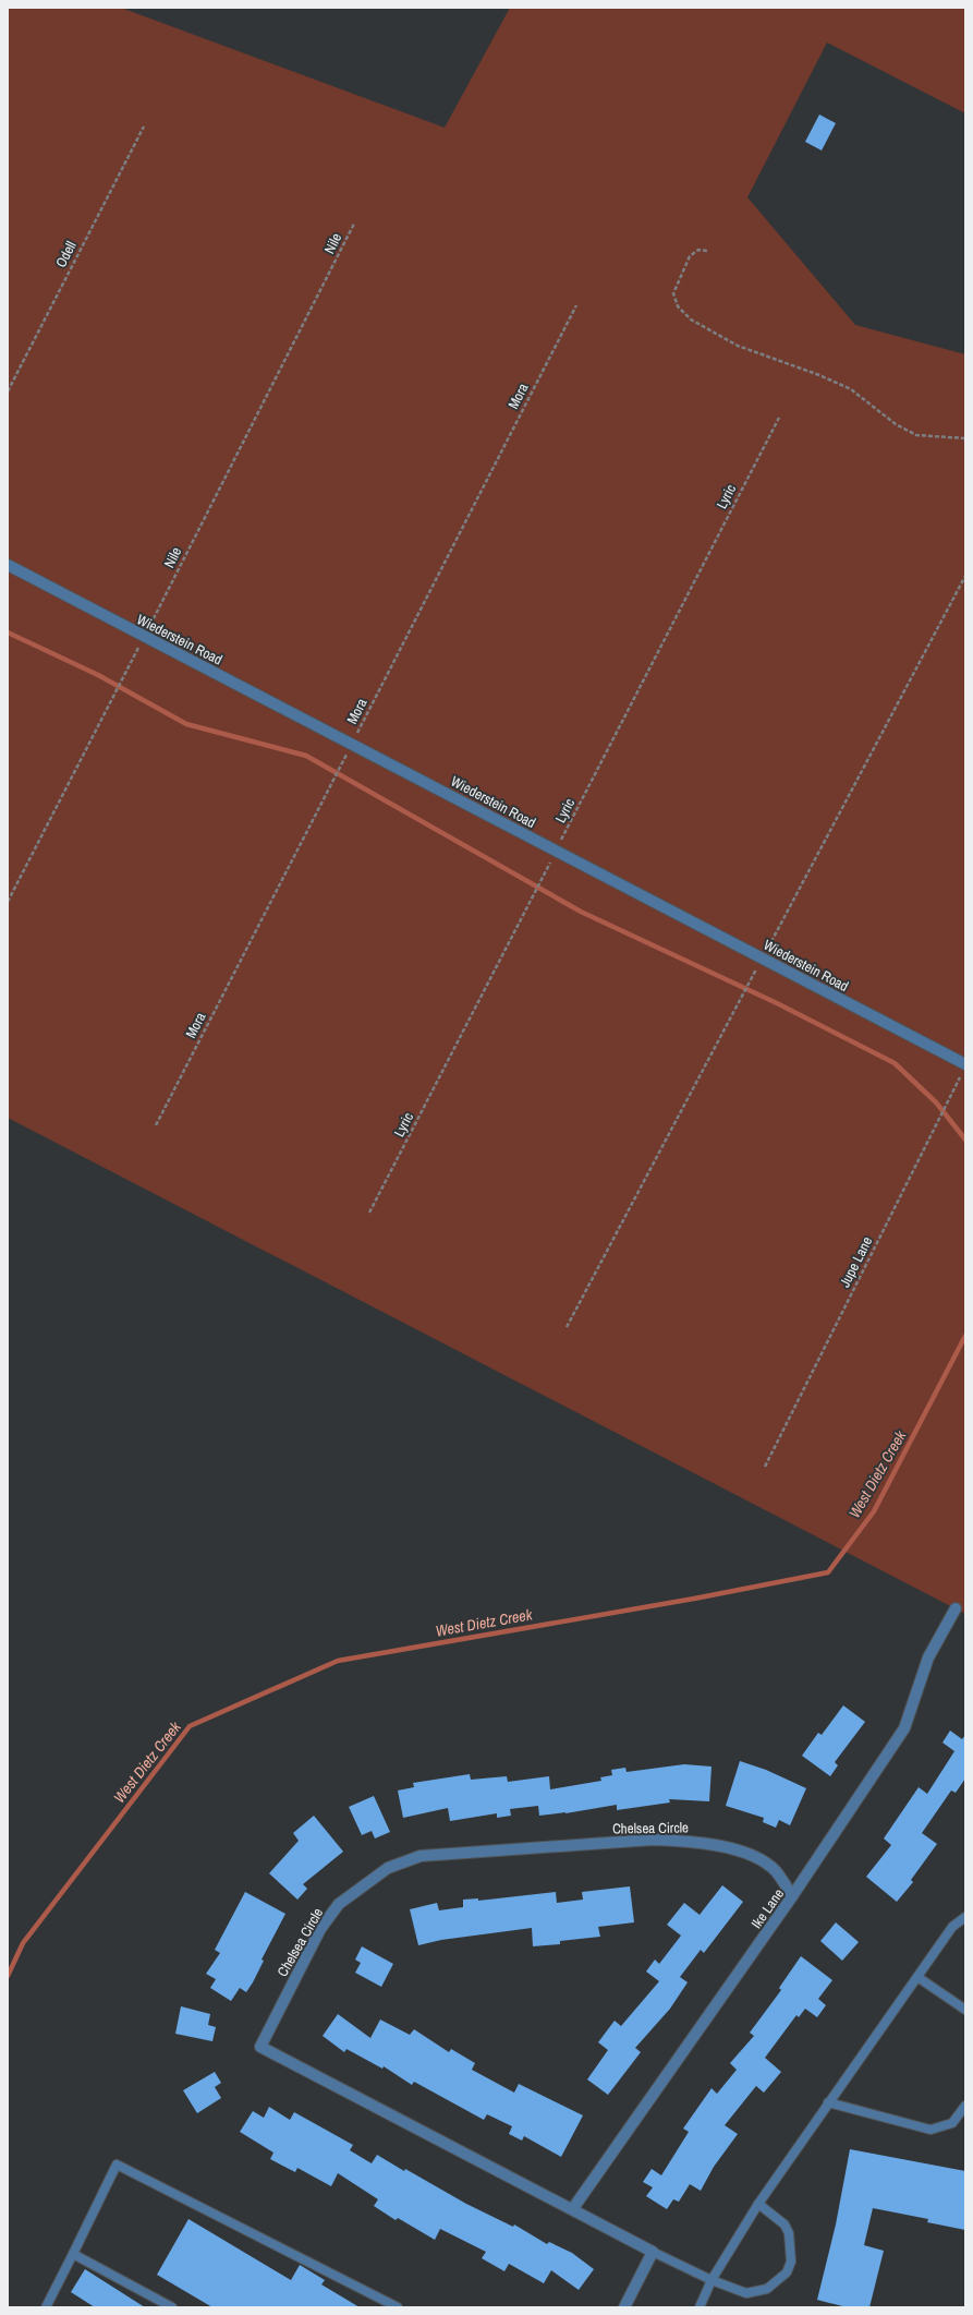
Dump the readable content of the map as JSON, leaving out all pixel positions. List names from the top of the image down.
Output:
{
  "streets": {
    "street": ["Wiederstein Road", "Chelsea Circle", "Ike Lane"],
    "path": [
      "Nile",
      "Odell",
      "Mora",
      "Lyric",
      "Jupe Lane"
    ]
  },
  "crossings": [
    ["Nile", "Wiederstein Road"],
    ["Mora", "Wiederstein Road"],
    ["Lyric", "Wiederstein Road"],
    ["Wiederstein Road", "Jupe Lane"],
    ["Chelsea Circle", "Ike Lane"]
  ],
  "water": ["West Dietz Creek"]
}
